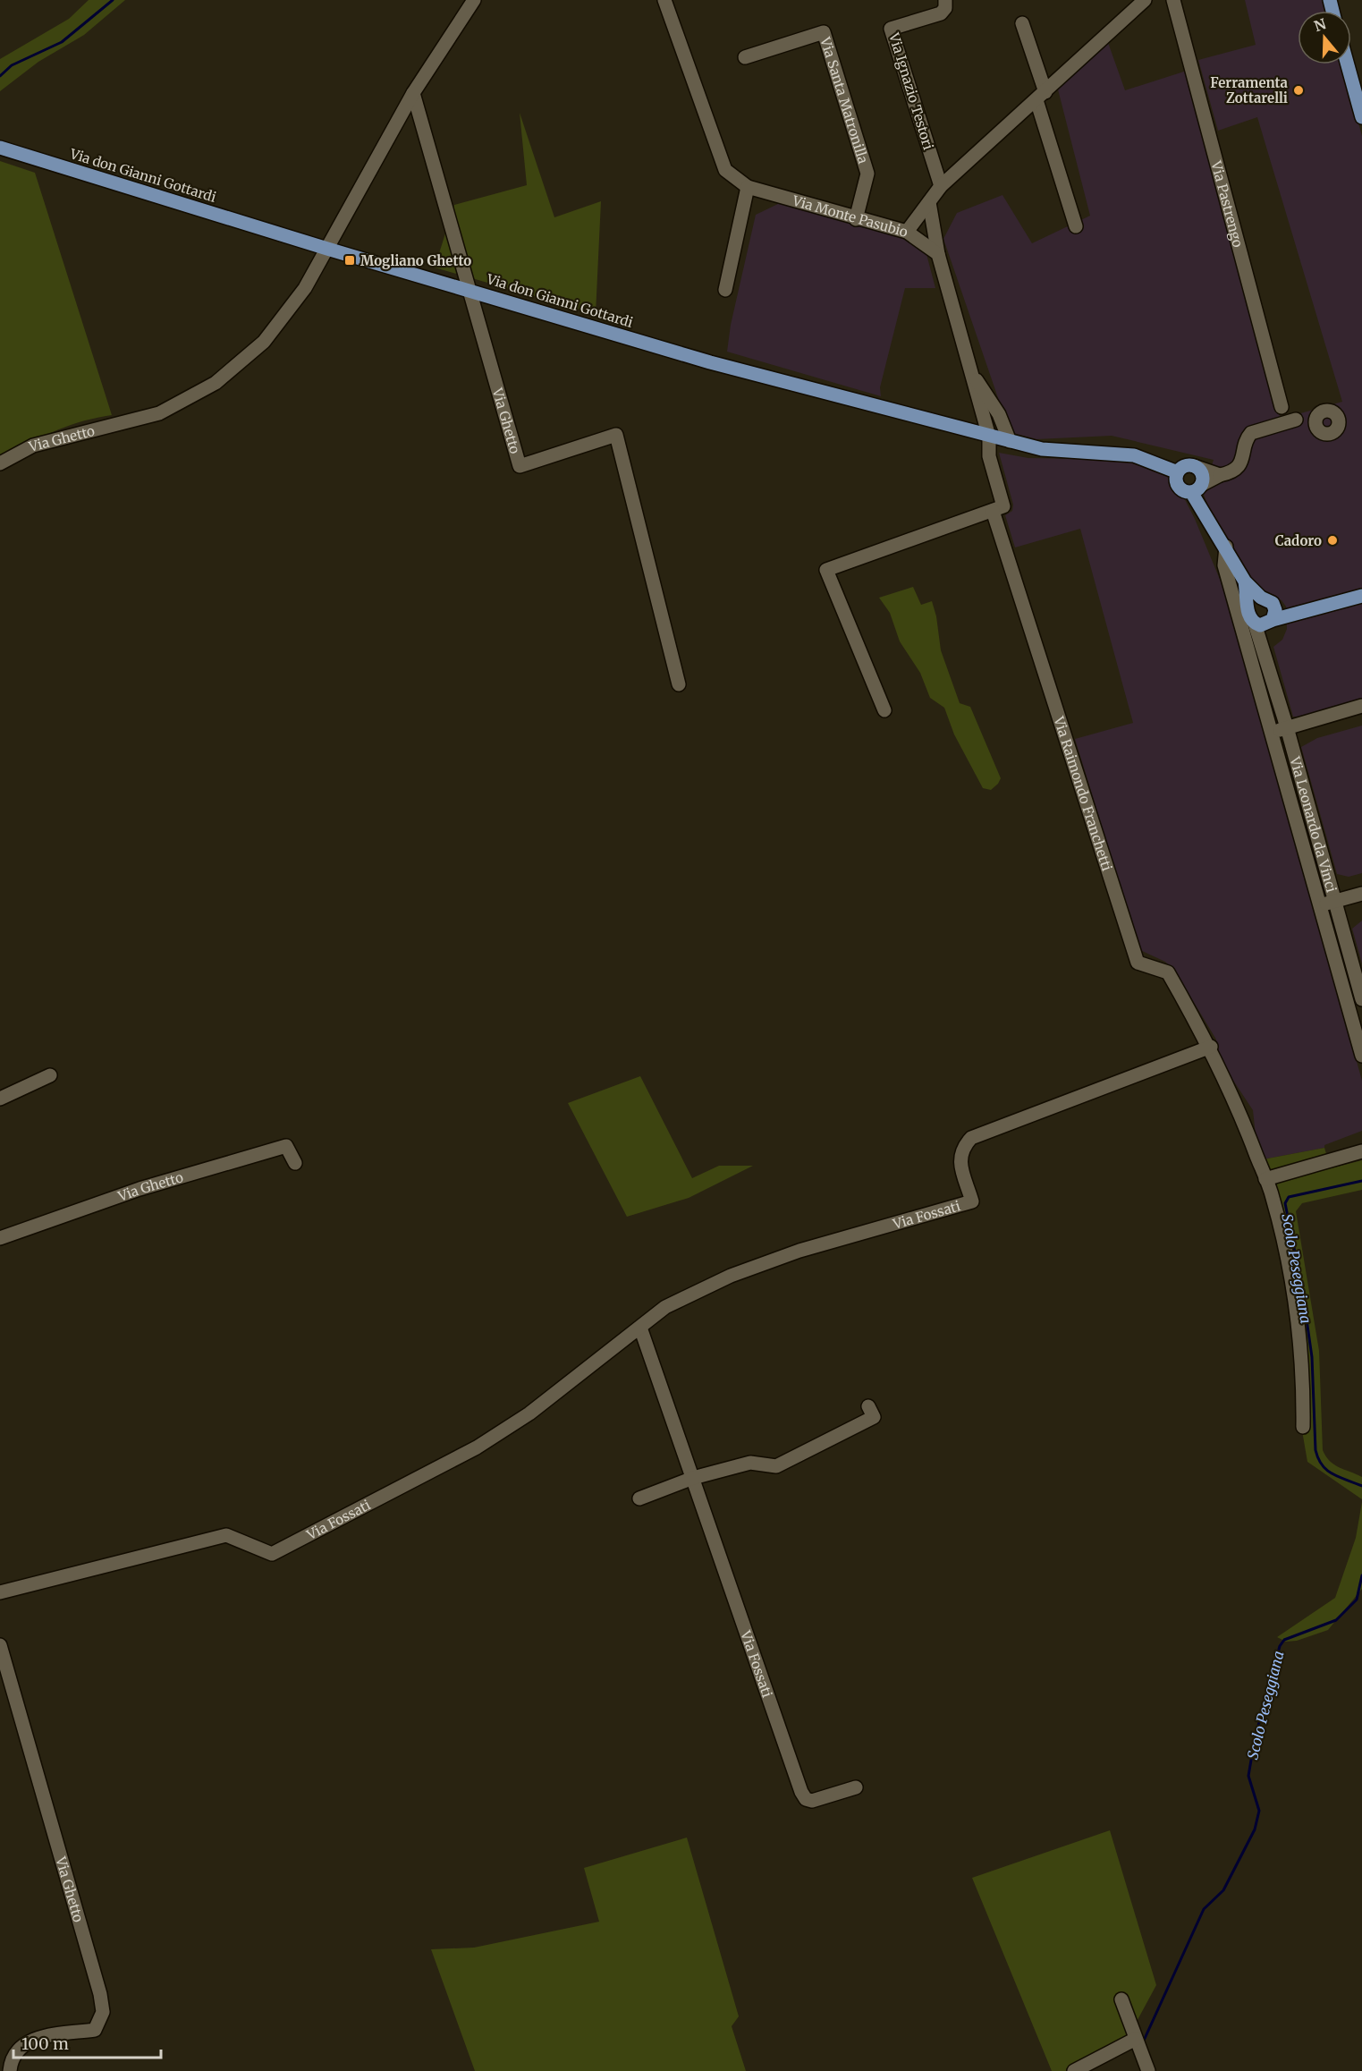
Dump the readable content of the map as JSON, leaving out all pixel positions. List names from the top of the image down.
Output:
{
  "streets": {
    "main road": ["Via don Gianni Gottardi"],
    "street": [
      "Via Ignazio Testori",
      "Via Santa Matronilla",
      "Via Pastrengo",
      "Via Monte Pasubio",
      "Via Ghetto",
      "Via Raimondo Franchetti",
      "Via Leonardo da Vinci",
      "Via Fossati"
    ]
  },
  "crossings": [
    ["Via Ignazio Testori", "Via Monte Pasubio"],
    ["Via Santa Matronilla", "Via Monte Pasubio"],
    ["Via don Gianni Gottardi", "Via Ghetto"],
    ["Via Raimondo Franchetti", "Via Fossati"]
  ],
  "water": ["Scolo Peseggiana"],
  "places": {
    "other": ["Ferramenta Zottarelli", "Cadoro"],
    "transit": ["Mogliano Ghetto"]
  },
  "scale_bar": "100 m",
  "north": "top"
}
